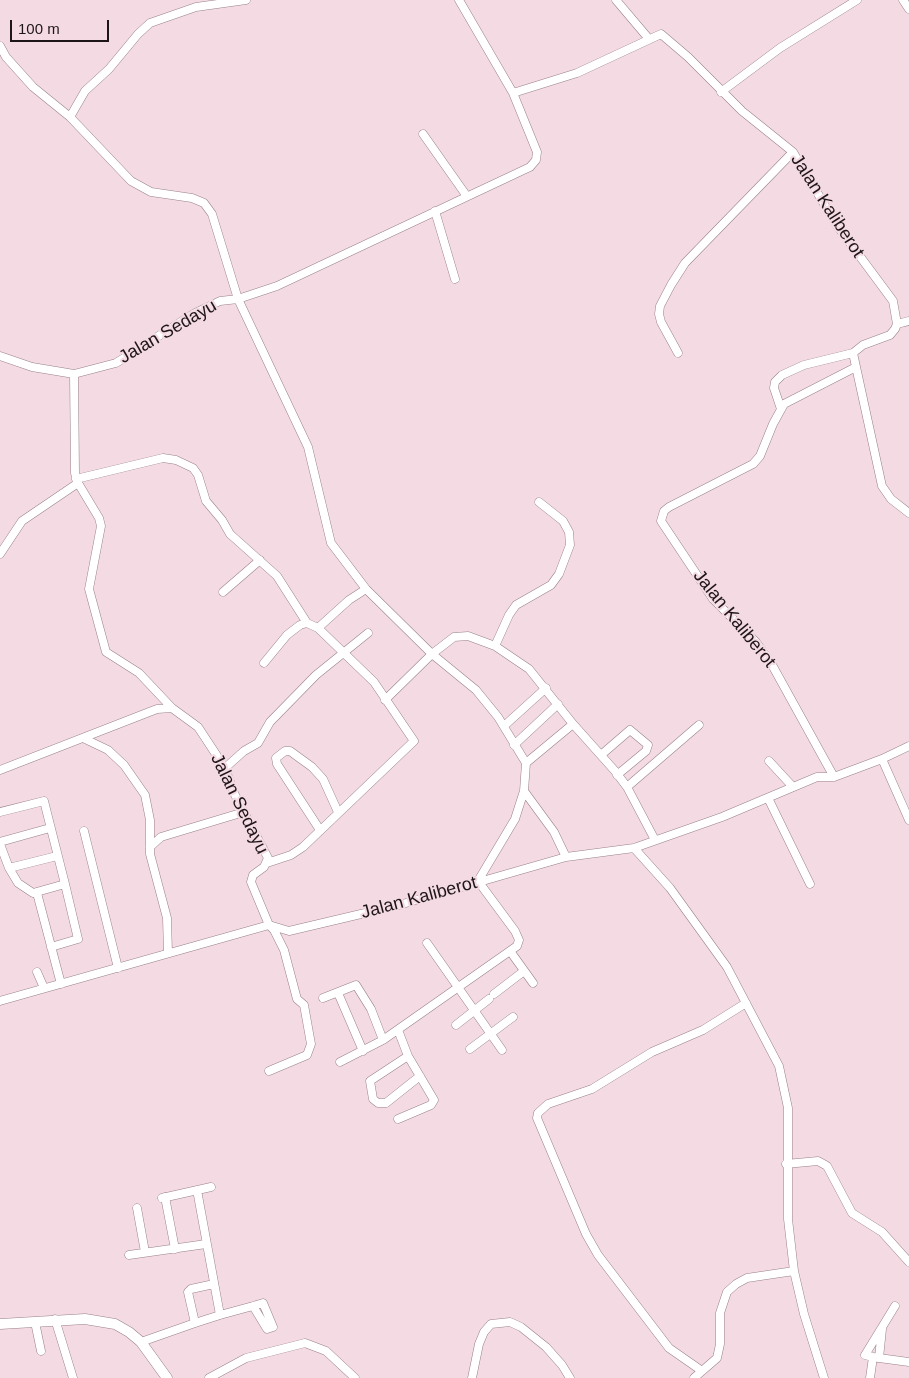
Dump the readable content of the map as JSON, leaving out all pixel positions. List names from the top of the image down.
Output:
{
  "streets": {
    "street": ["Jalan Kaliberot", "Jalan Sedayu"]
  },
  "crossings": [
    ["Jalan Kaliberot", "Jalan Sedayu"]
  ],
  "scale_bar": "100 m"
}
